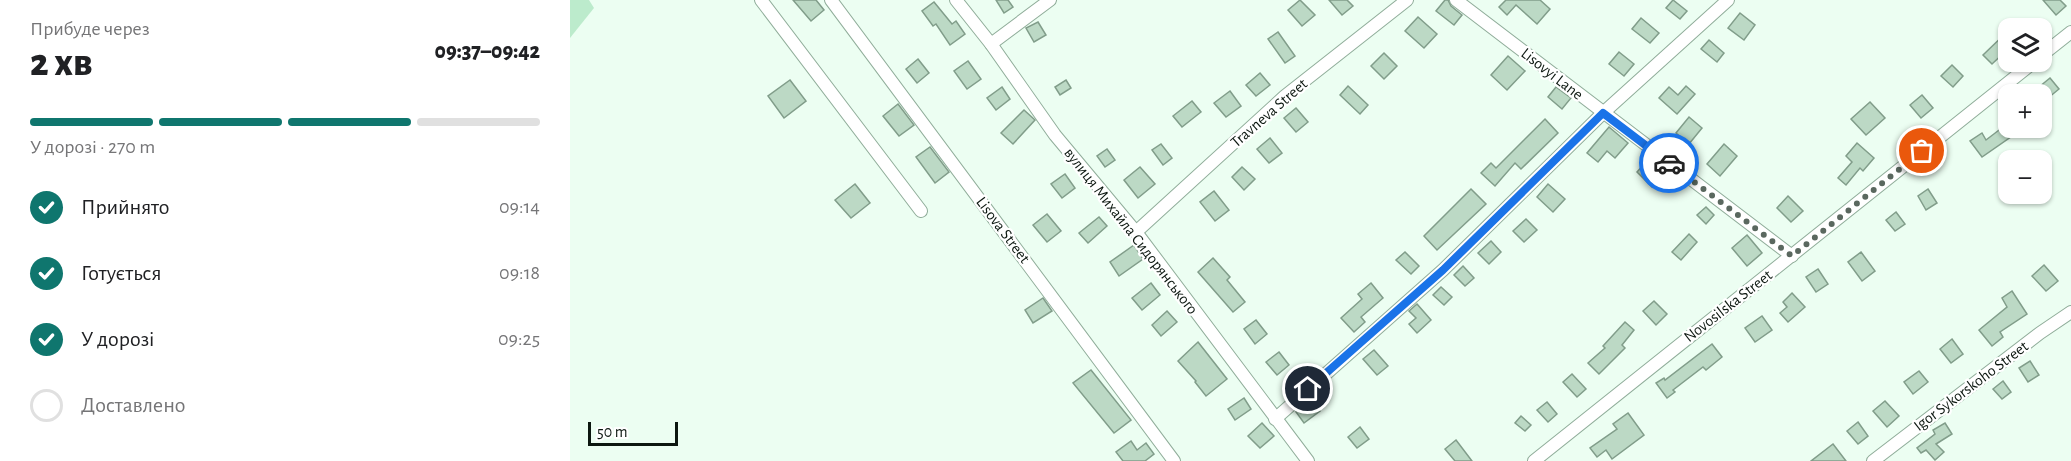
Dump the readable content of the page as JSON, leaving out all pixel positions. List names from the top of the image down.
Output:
{
  "streets": {
    "street": [
      "Lisovyi Lane",
      "Travneva Street",
      "Lisova Street",
      "вулиця Михайла Сидорянського",
      "Novosilska Street",
      "Igor Sykorskoho Street"
    ]
  },
  "crossings": [
    ["Lisovyi Lane", "Novosilska Street"],
    ["Travneva Street", "вулиця Михайла Сидорянського"]
  ],
  "scale_bar": "50 m",
  "page": {
    "heading": ["2 хв", "Прибуде через", "09:37–09:42"],
    "map_buttons": ["+", "−"],
    "bar": "У дорозі · 270 m",
    "list": [
      ["Прийнято", "09:14"],
      ["Готується", "09:18"],
      ["У дорозі", "09:25"],
      "Доставлено"
    ],
    "scale": "50 m"
  }
}
